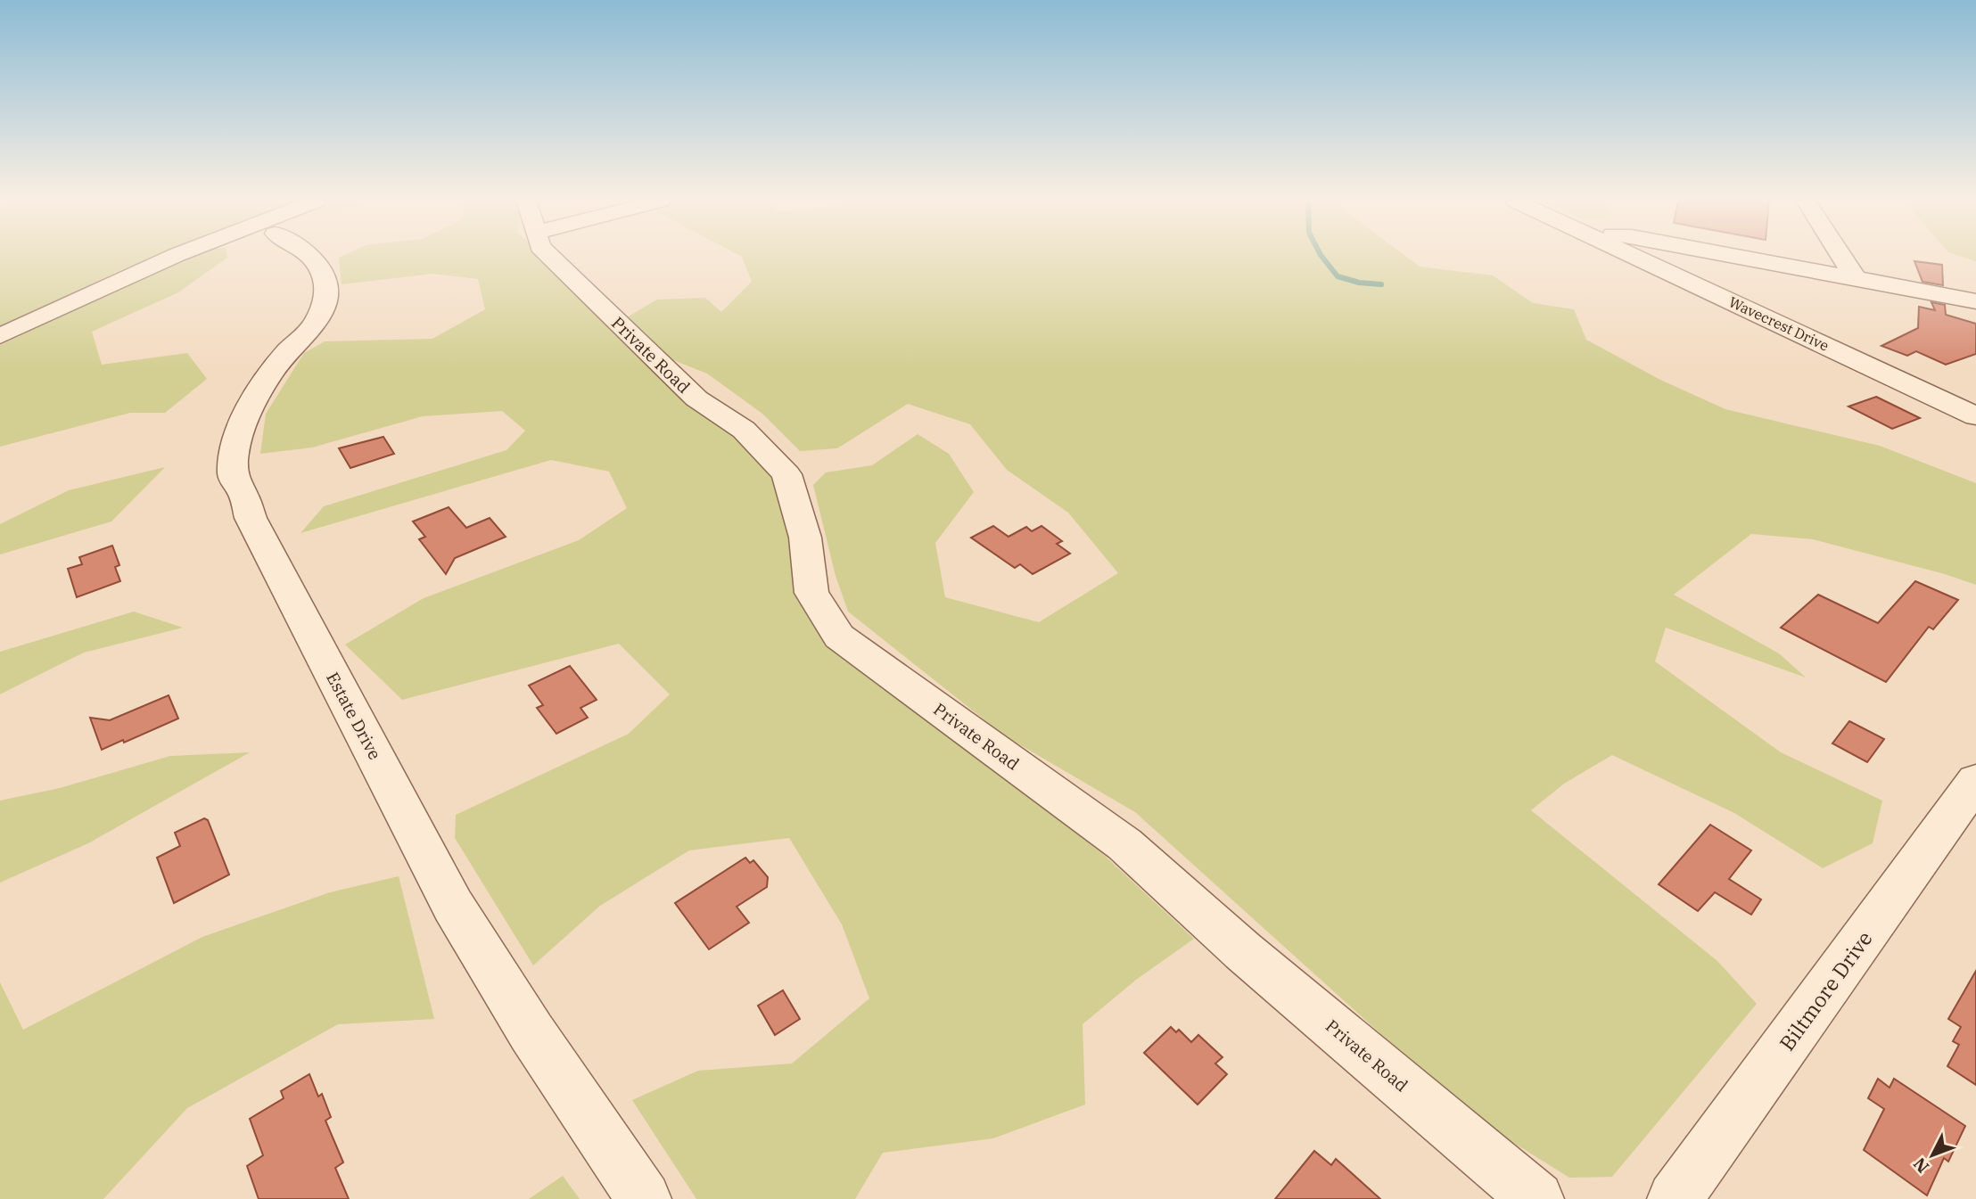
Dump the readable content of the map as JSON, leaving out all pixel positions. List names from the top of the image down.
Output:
{
  "streets": {
    "street": [
      "Wavecrest Drive",
      "Private Road",
      "Estate Drive",
      "Biltmore Drive"
    ]
  },
  "north": "bottom left"
}
